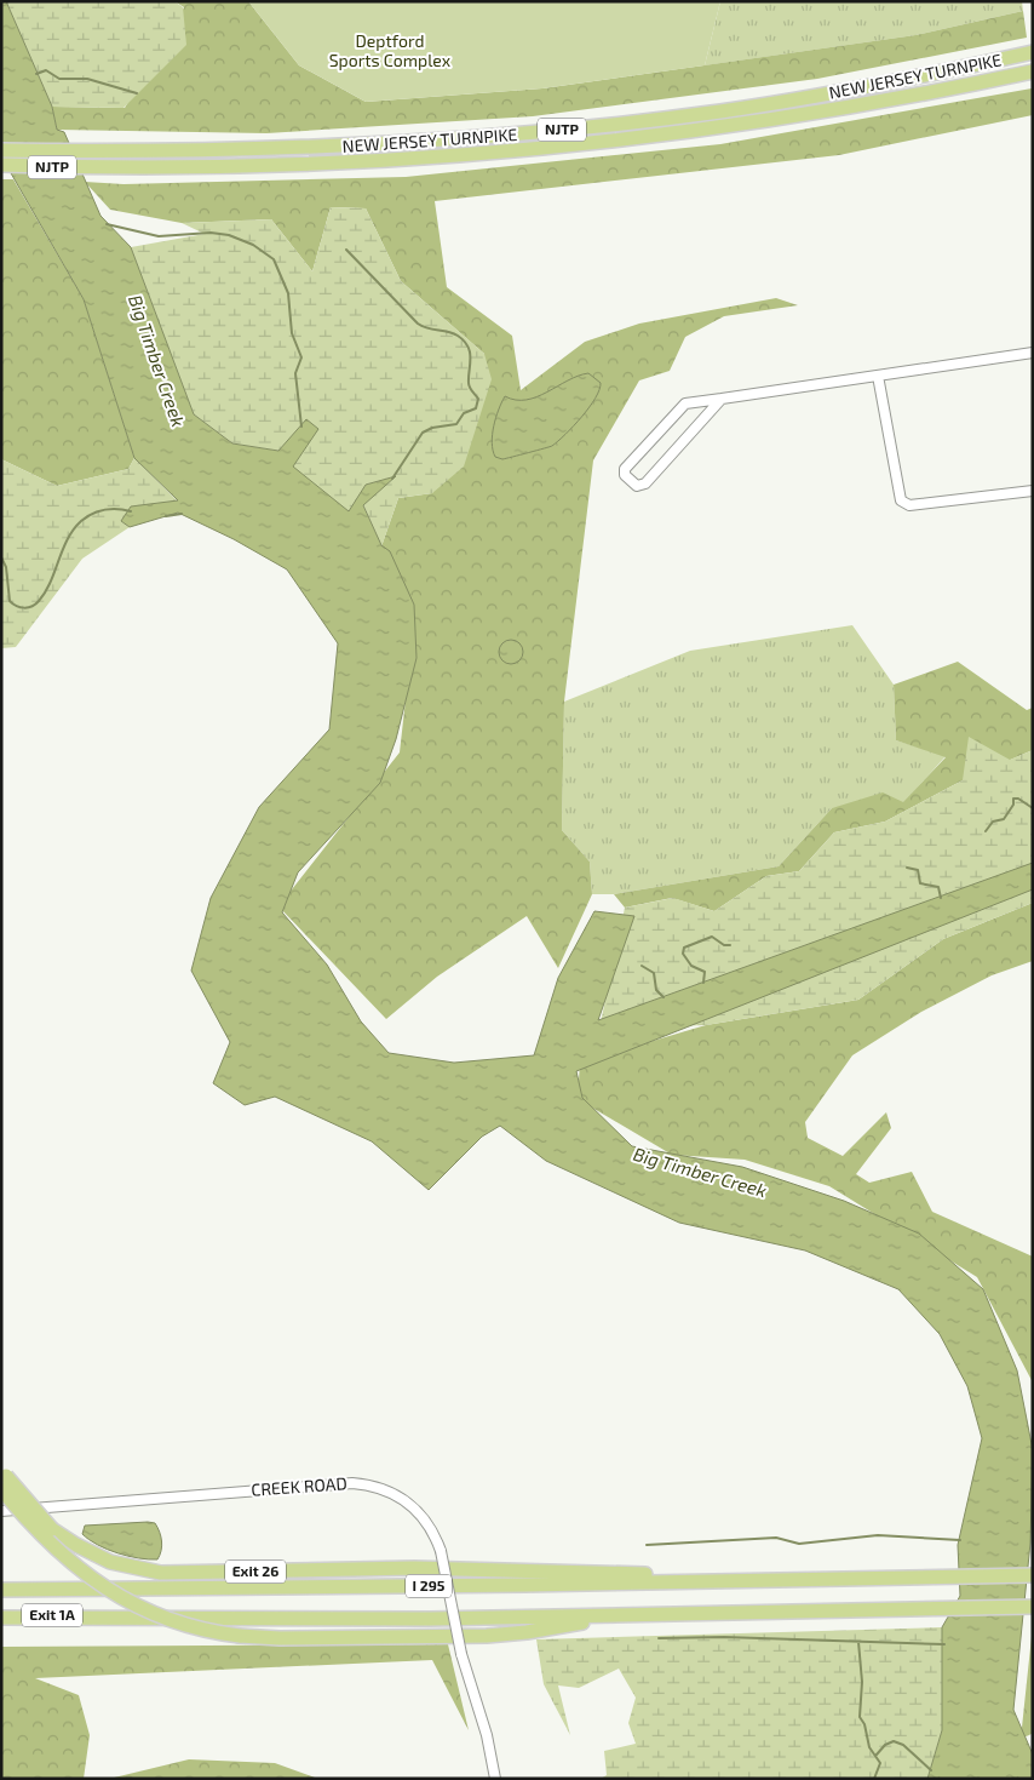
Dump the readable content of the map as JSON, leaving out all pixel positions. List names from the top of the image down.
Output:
{
  "streets": {
    "highway": [
      "NEW JERSEY TURNPIKE",
      "NJTP",
      "Exit 26",
      "I 295",
      "Exit 1A"
    ],
    "street": ["CREEK ROAD"]
  },
  "crossings": [
    ["Exit 26", "I 295"],
    ["I 295", "Exit 1A"]
  ],
  "water": ["Big Timber Creek"],
  "parks": ["Deptford Sports Complex"]
}
